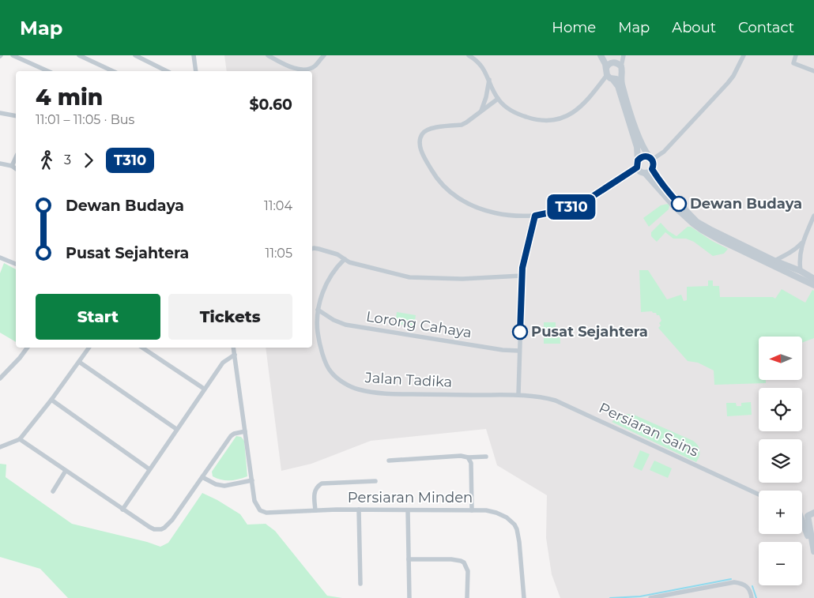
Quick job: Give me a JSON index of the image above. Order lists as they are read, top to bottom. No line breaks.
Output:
{"streets":{"street":["Lorong Cahaya","Jalan Tadika","Persiaran Sains","Persiaran Minden"]},"crossings":[["Lorong Cahaya","Jalan Tadika"],["Jalan Tadika","Persiaran Sains"]],"places":["Dewan Budaya","Pusat Sejahtera"],"lines":["bus line T310"],"north":"left","page":{"header":"Map","nav":["Home","Map","About","Contact"],"on_map":"T310","heading":["4 min","11:01 – 11:05 · Bus","$0.60"],"legs":["3","T310"],"list":[{"name":"Dewan Budaya","value":"11:04"},{"name":"Pusat Sejahtera","value":"11:05"}],"buttons":["Start","Tickets"],"map_buttons":["+","−"]}}
